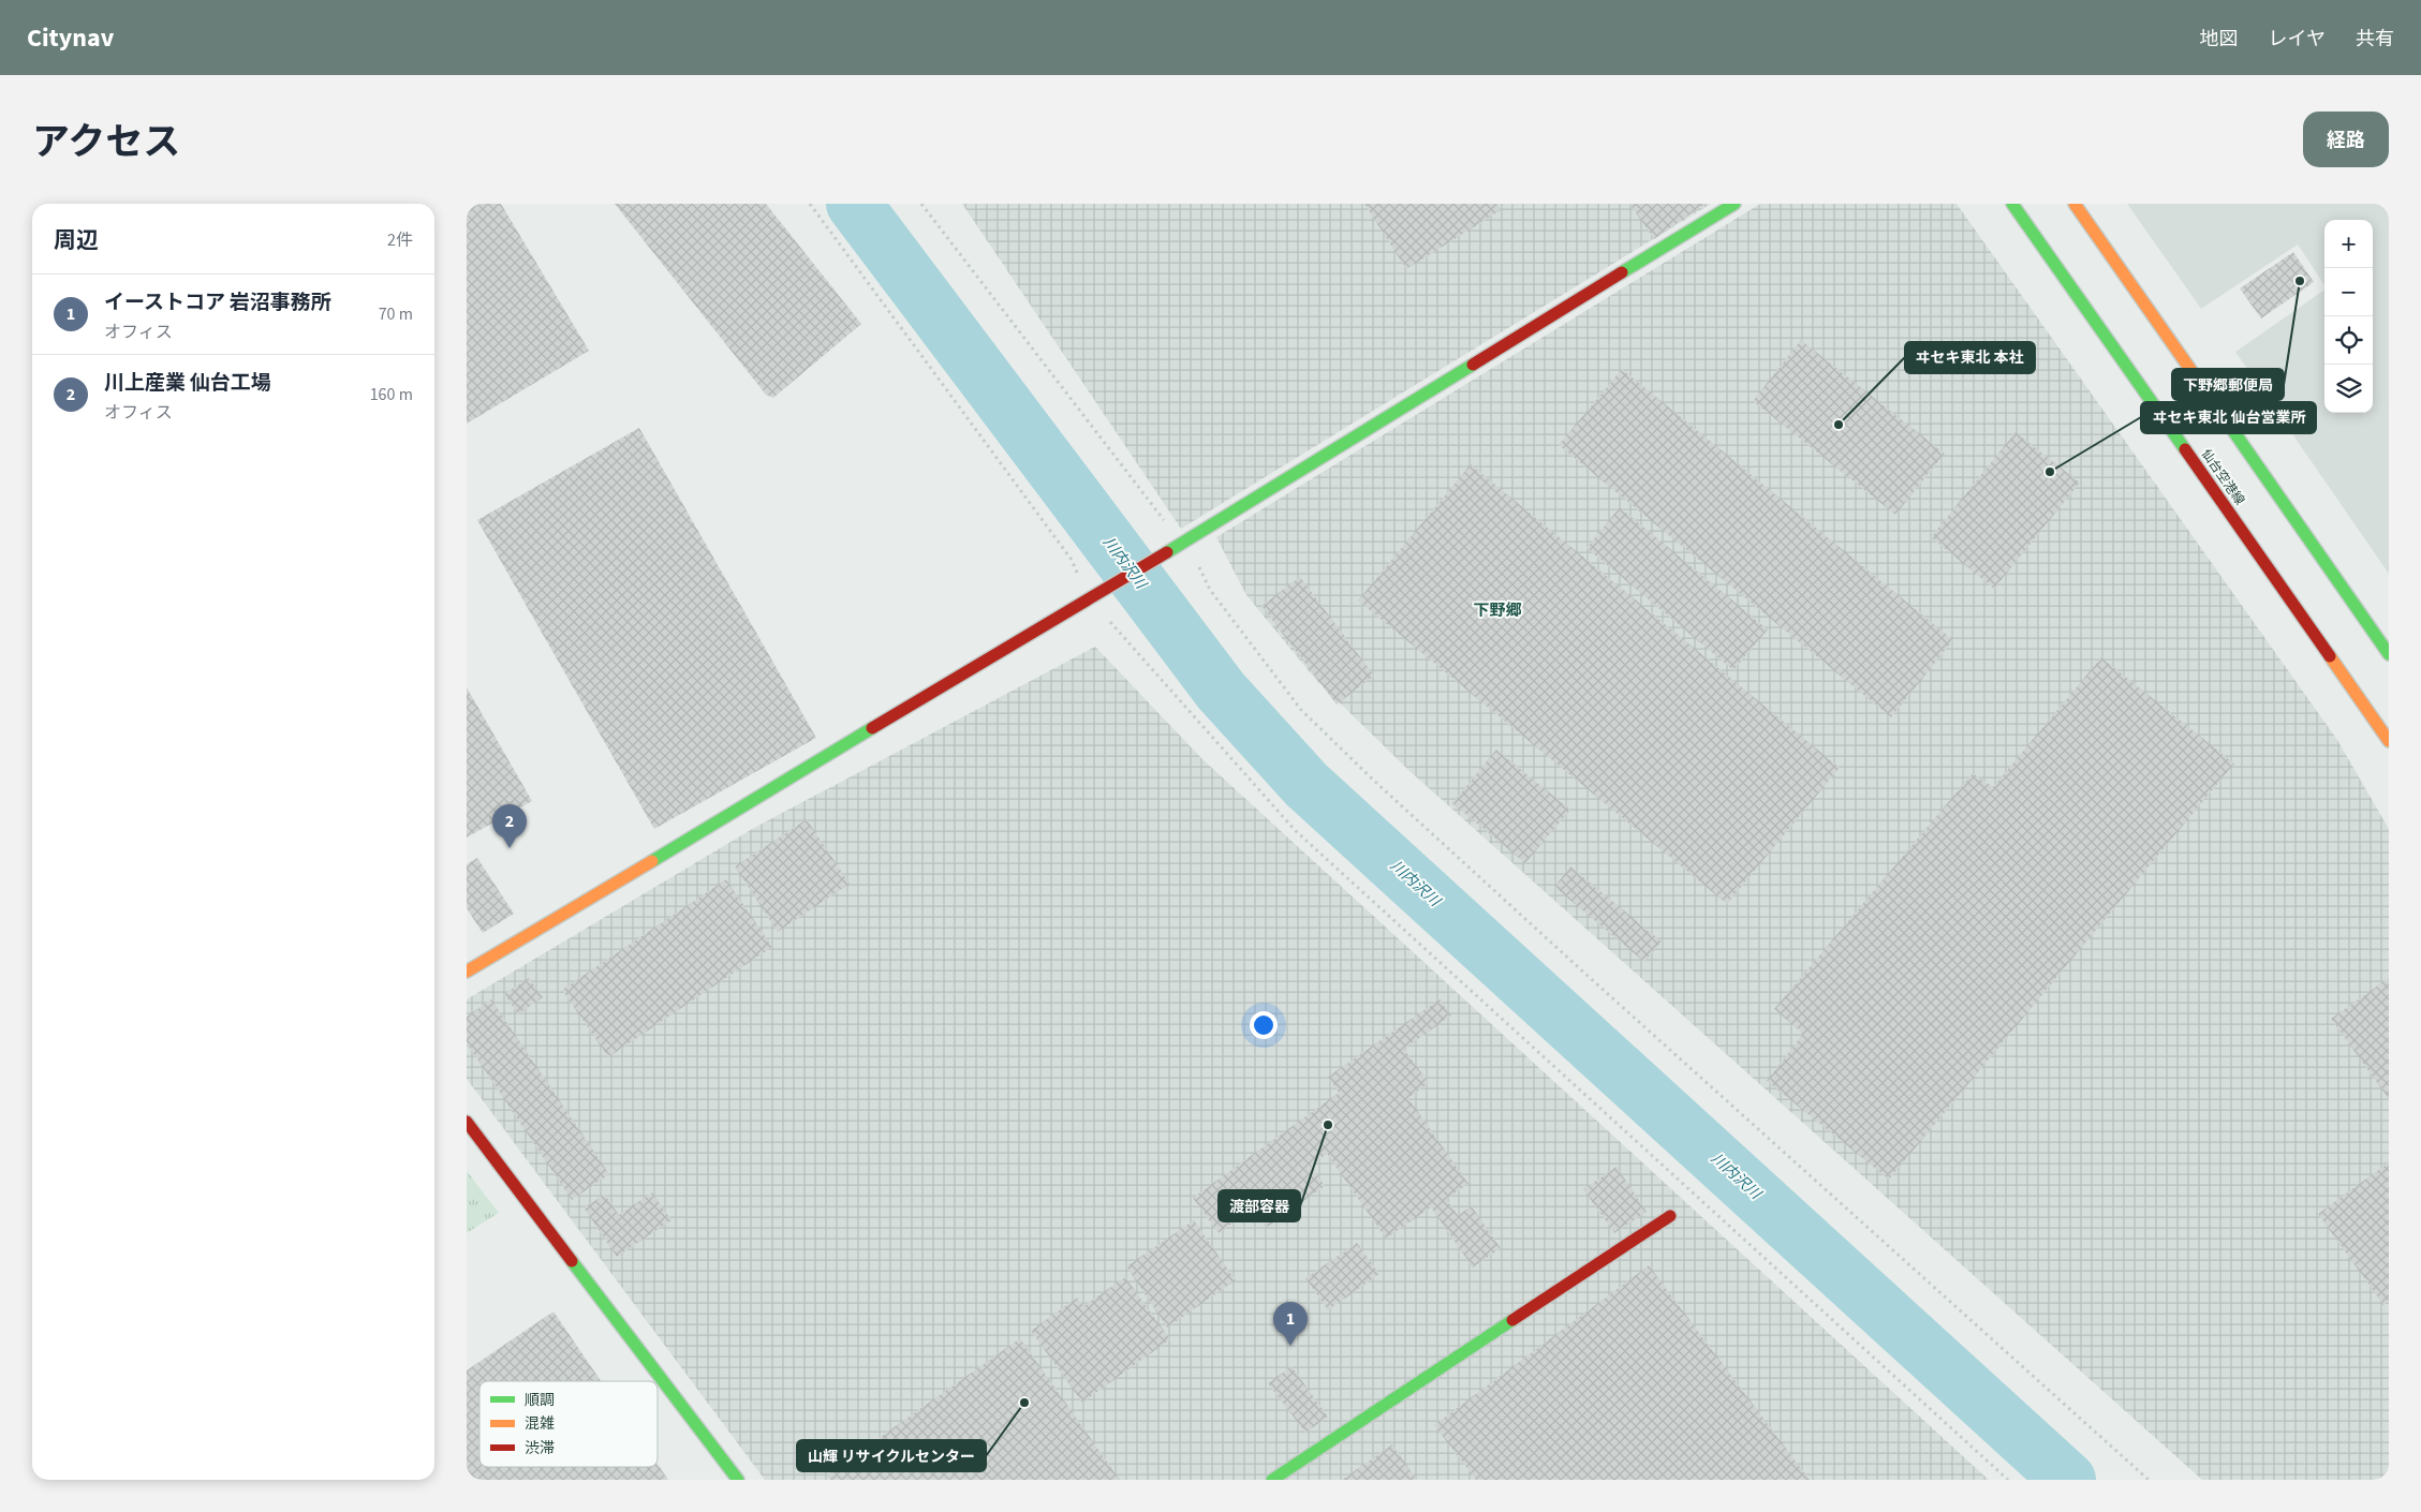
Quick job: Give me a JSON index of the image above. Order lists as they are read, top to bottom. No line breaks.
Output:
{"streets":{"street":["仙台空港線"]},"districts":["下野郷"],"water":["川内沢川"],"places":["下野郷郵便局","ヰセキ東北 本社","ヰセキ東北 仙台営業所","渡部容器","山輝 リサイクルセンター"],"legend":["順調","混雑","渋滞"],"page":{"header":"Citynav","nav":["地図","レイヤ","共有"],"title":"アクセス","buttons":"経路","heading":["周辺","2件"],"map_buttons":["+","−"],"list":[{"mark":"1","name":"イーストコア 岩沼事務所","note":"オフィス","value":"70 m"},{"mark":"2","name":"川上産業 仙台工場","note":"オフィス","value":"160 m"}],"pins":["2","1"]}}
